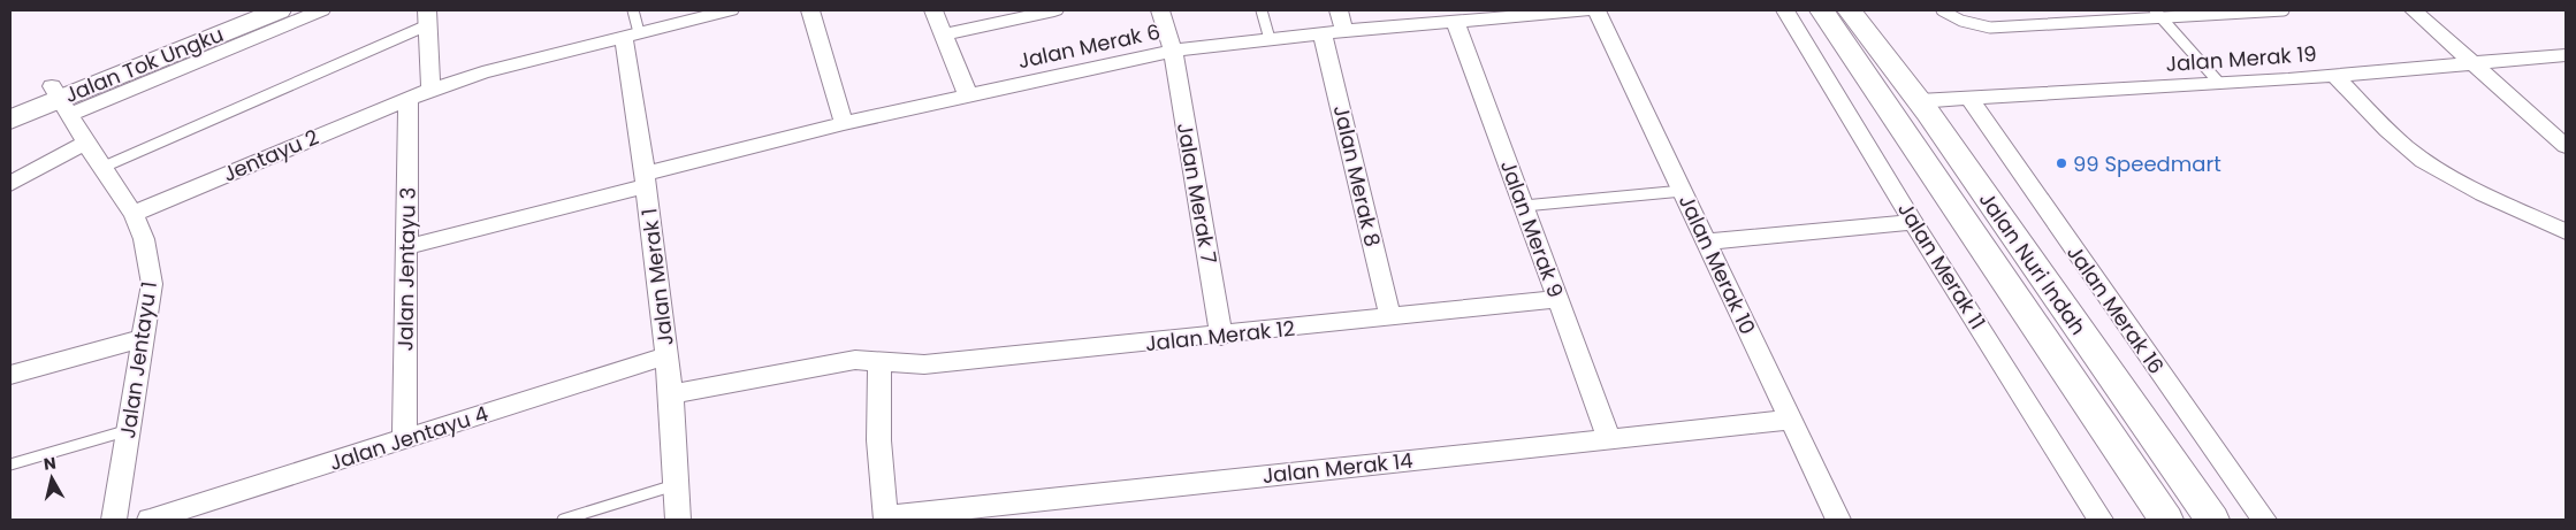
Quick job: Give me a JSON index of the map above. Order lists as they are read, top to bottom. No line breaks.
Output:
{"streets":{"main road":["Jalan Tok Ungku","Jalan Nuri Indah"],"street":["Jalan Merak 6","Jalan Merak 19","Jentayu 2","Jalan Merak 8","Jalan Merak 7","Jalan Merak 9","Jalan Merak 10","Jalan Merak 11","Jalan Jentayu 3","Jalan Merak 1","Jalan Merak 16","Jalan Merak 12","Jalan Jentayu 1","Jalan Jentayu 4","Jalan Merak 14"]},"crossings":[["Jalan Merak 6","Jalan Merak 8"],["Jalan Merak 6","Jalan Merak 7"],["Jalan Merak 6","Jalan Merak 9"],["Jalan Merak 6","Jalan Jentayu 3"],["Jalan Merak 6","Jalan Merak 1"],["Jalan Merak 19","Jalan Nuri Indah"],["Jalan Merak 19","Jalan Merak 16"],["Jalan Tok Ungku","Jalan Jentayu 1"],["Jentayu 2","Jalan Jentayu 3"],["Jentayu 2","Jalan Merak 1"],["Jentayu 2","Jalan Jentayu 1"],["Jalan Merak 8","Jalan Merak 12"],["Jalan Merak 7","Jalan Merak 12"],["Jalan Merak 9","Jalan Merak 12"],["Jalan Merak 9","Jalan Merak 14"],["Jalan Merak 10","Jalan Merak 14"],["Jalan Jentayu 3","Jalan Jentayu 4"],["Jalan Merak 1","Jalan Merak 12"],["Jalan Merak 1","Jalan Jentayu 4"]],"places":["99 Speedmart"],"north":"top"}
